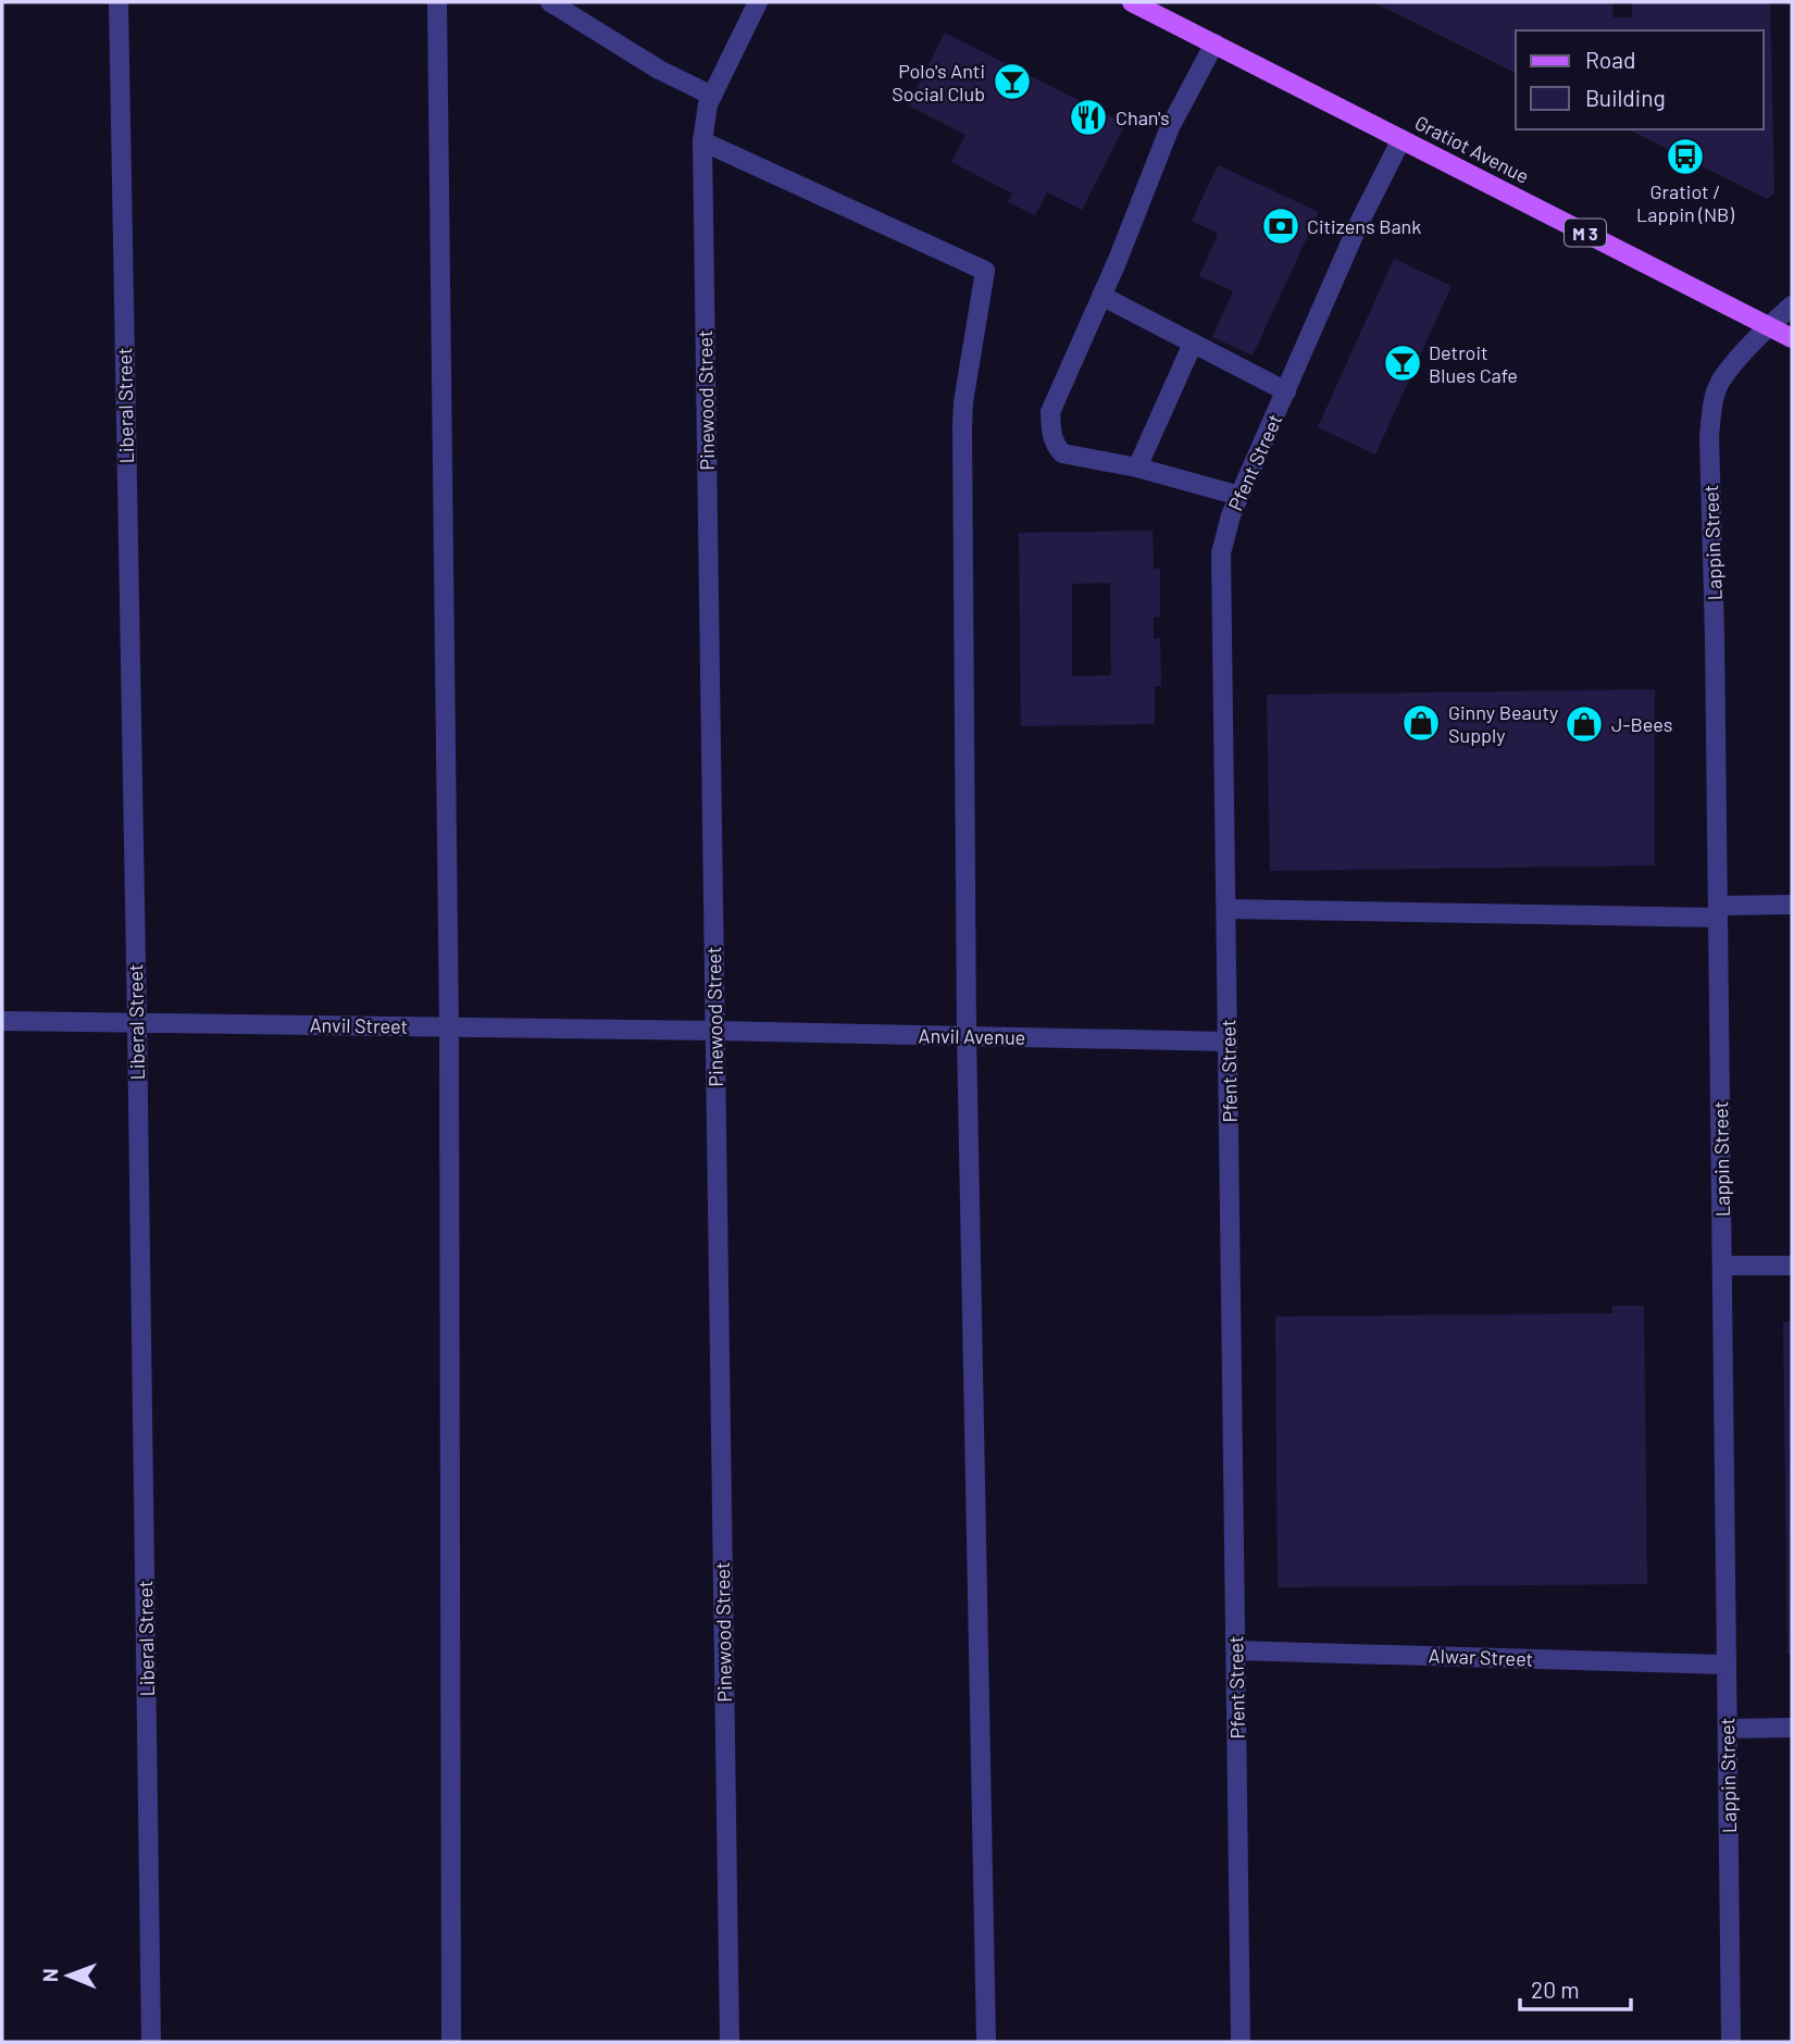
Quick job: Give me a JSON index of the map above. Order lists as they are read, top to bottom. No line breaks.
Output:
{"streets":{"main road":["Gratiot Avenue","M 3"],"street":["Pinewood Street","Liberal Street","Pfent Street","Lappin Street","Anvil Street","Anvil Avenue","Alwar Street"]},"crossings":[["Gratiot Avenue","Pfent Street"],["Gratiot Avenue","Lappin Street"],["Pinewood Street","Anvil Street"],["Pinewood Street","Anvil Avenue"],["Liberal Street","Anvil Street"],["Pfent Street","Anvil Avenue"],["Pfent Street","Alwar Street"],["Lappin Street","Alwar Street"],["Anvil Street","Anvil Avenue"]],"places":{"bar":["Polo's Anti Social Club","Detroit Blues Cafe"],"restaurant":["Chan's"],"bus stop":["Gratiot / Lappin (NB)"],"bank":["Citizens Bank"],"shop":["Ginny Beauty Supply","J-Bees"]},"legend":["Road","Building"],"scale_bar":"20 m","north":"left"}
